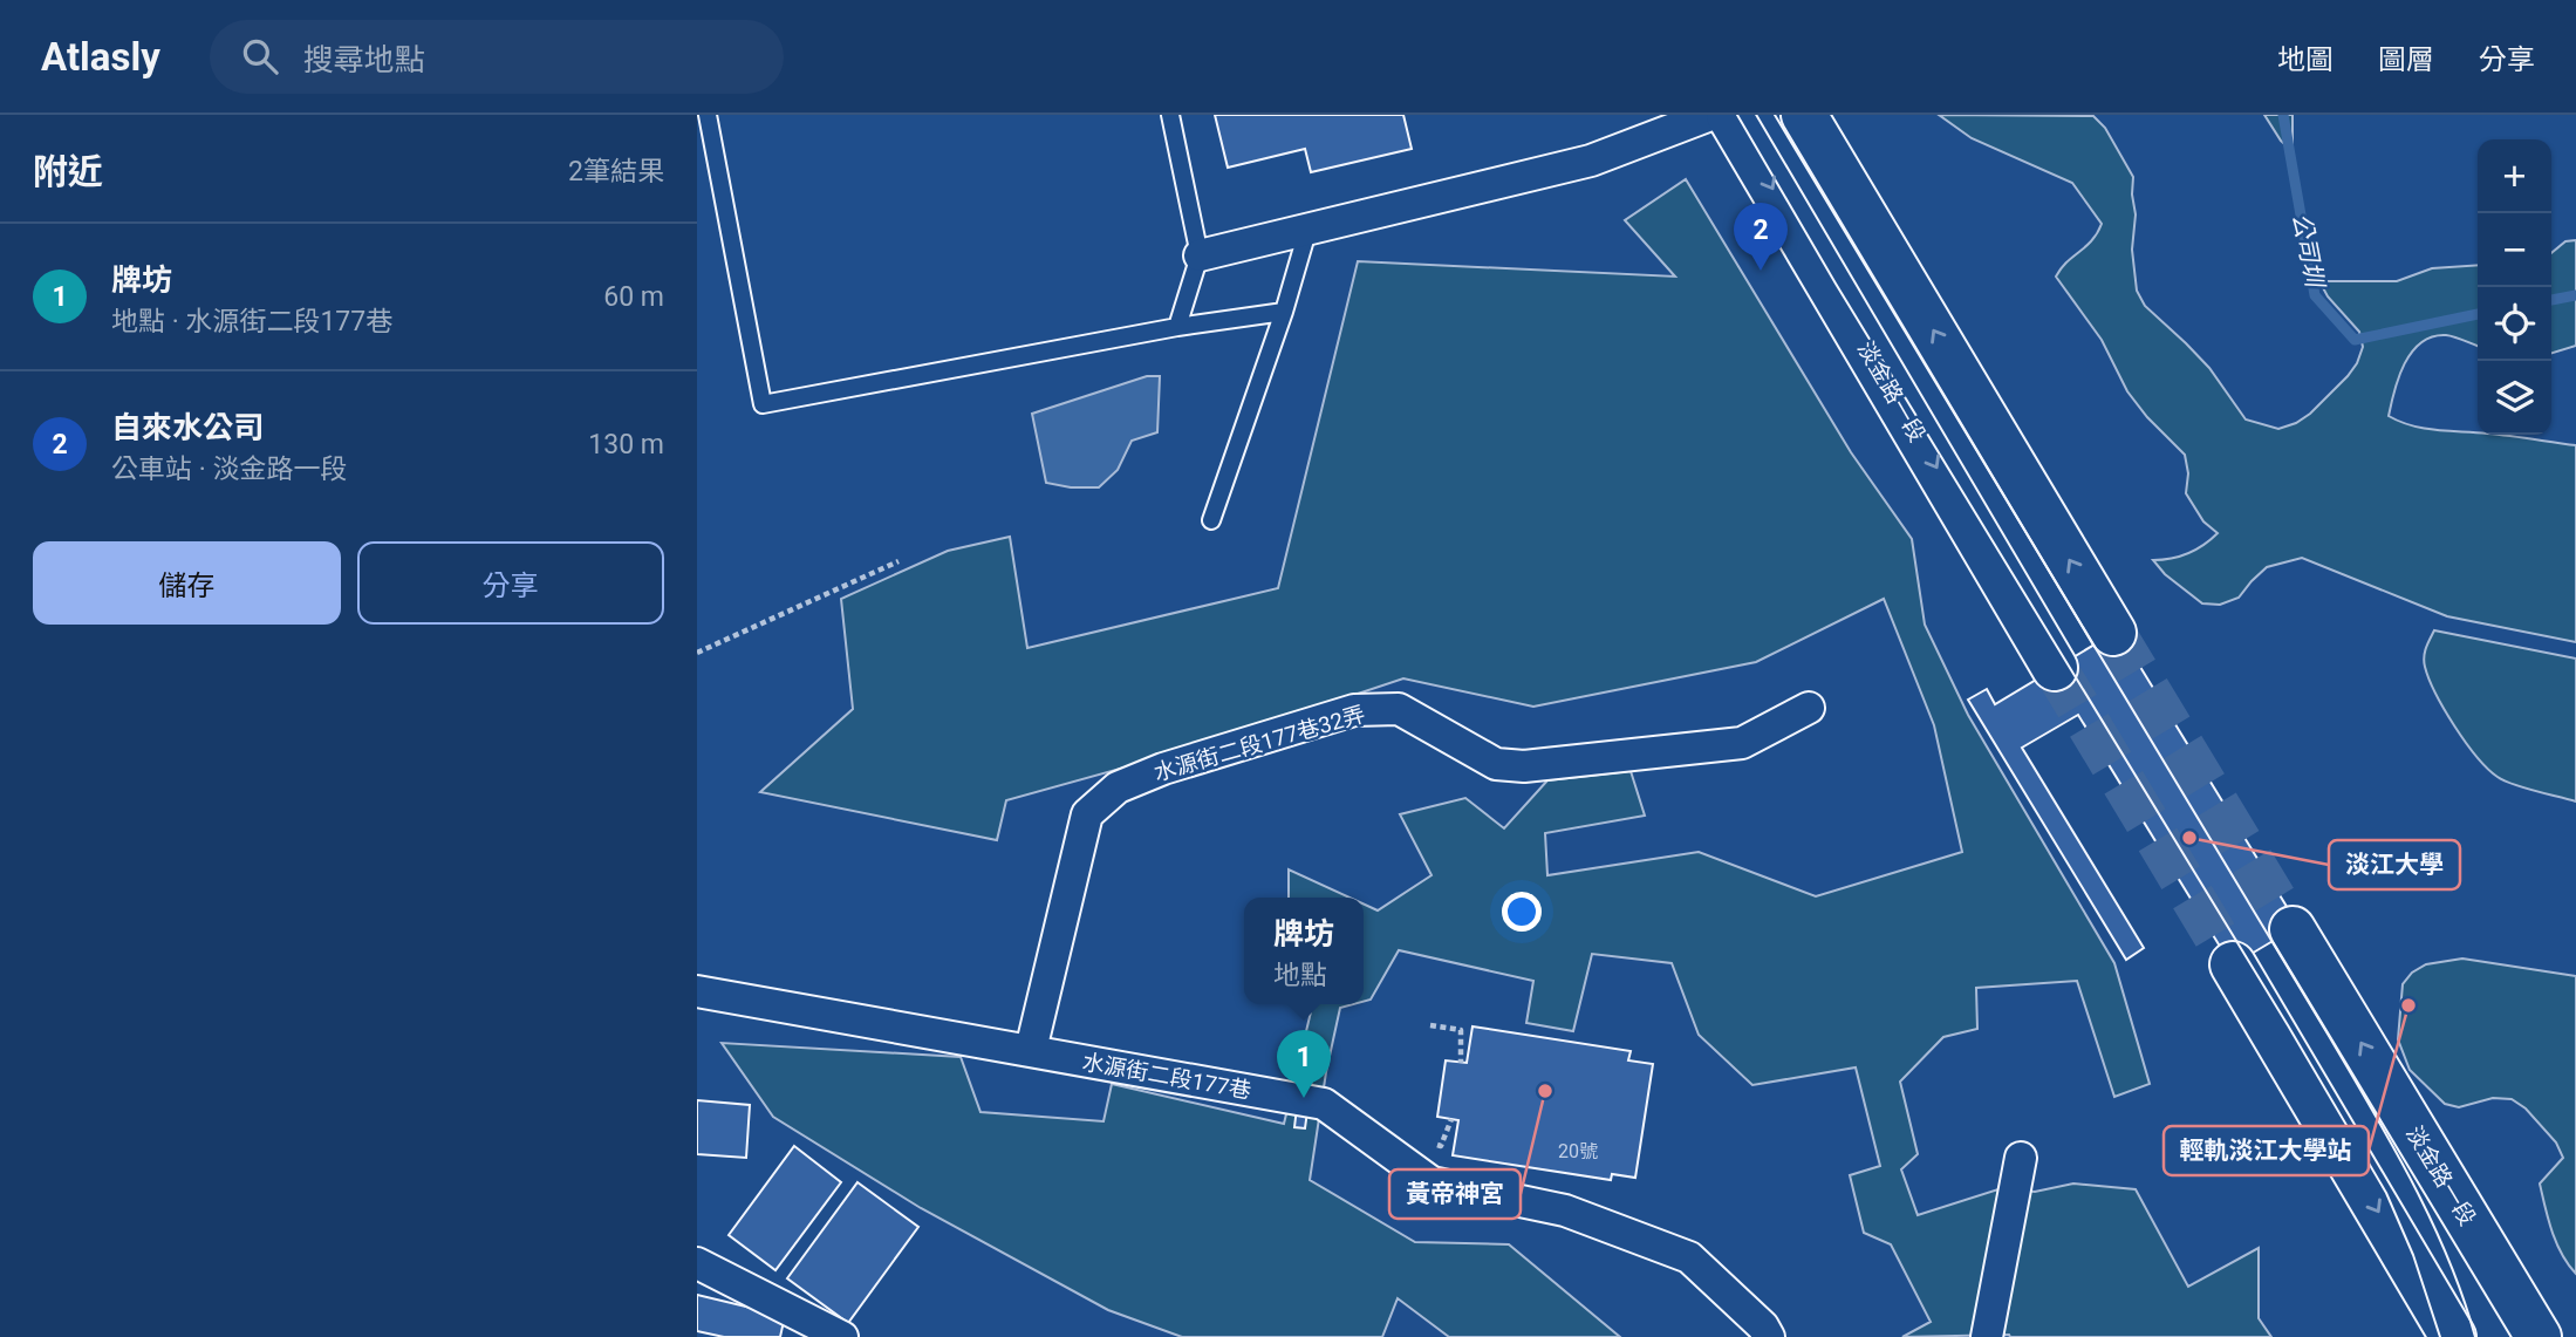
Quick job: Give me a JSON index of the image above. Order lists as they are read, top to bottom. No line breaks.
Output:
{"streets":{"main road":["淡金路一段"],"street":["水源街二段177巷32弄","水源街二段177巷"]},"crossings":[["水源街二段177巷32弄","水源街二段177巷"]],"water":["公司圳"],"places":["淡江大學","輕軌淡江大學站","黃帝神宮"],"house_numbers":["20號"],"page":{"header":"Atlasly","search":"搜尋地點","nav":["地圖","圖層","分享"],"heading":["附近","2筆結果"],"map_buttons":["+","−"],"pins":["2","1"],"list":[{"mark":"1","name":"牌坊","note":"地點 · 水源街二段177巷","value":"60 m"},{"mark":"2","name":"自來水公司","note":"公車站 · 淡金路一段","value":"130 m"}],"buttons":["儲存","分享"],"popup":["牌坊","地點"]}}
